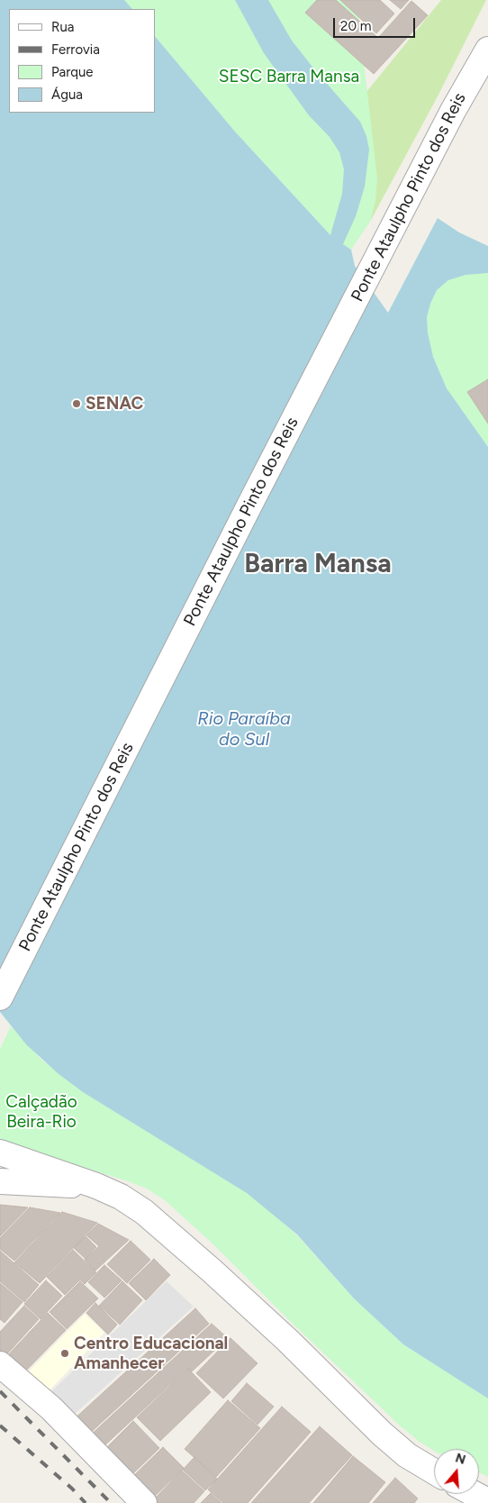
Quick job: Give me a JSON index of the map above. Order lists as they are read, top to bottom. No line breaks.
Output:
{"streets":{"street":["Ponte Ataulpho Pinto dos Reis"]},"districts":["Barra Mansa"],"water":["Rio Paraíba do Sul"],"parks":["SESC Barra Mansa","Calçadão Beira-Rio"],"places":["SENAC","Centro Educacional Amanhecer"],"legend":["Rua","Ferrovia","Parque","Água"],"scale_bar":"20 m","north":"top"}
